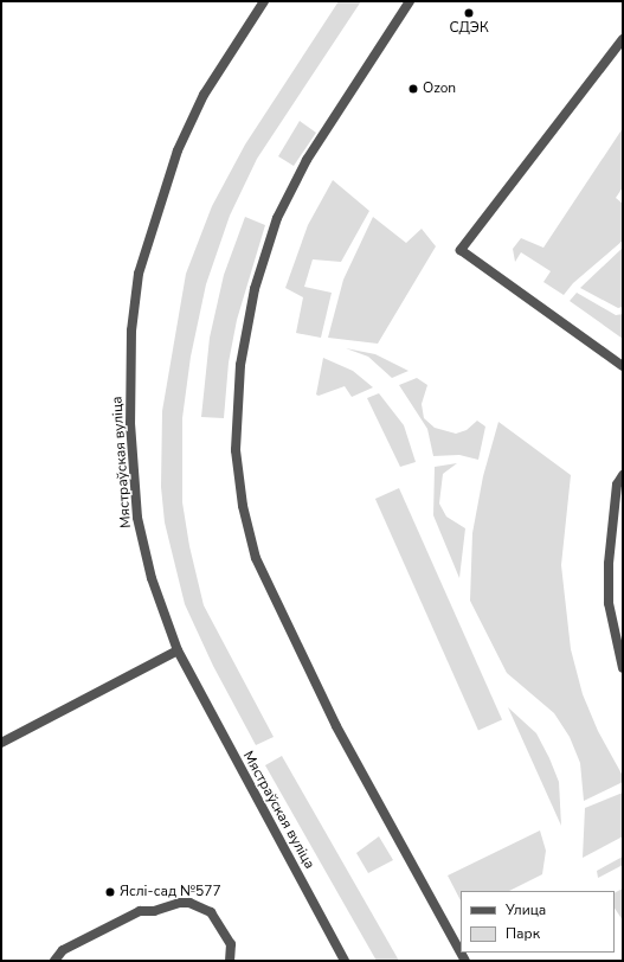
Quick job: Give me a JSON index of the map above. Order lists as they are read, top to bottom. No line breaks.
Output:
{"streets":{"street":["Мястраўская вуліца"]},"places":["СДЭК","Ozon","Яслі-сад №577"],"legend":["Улица","Парк"]}
